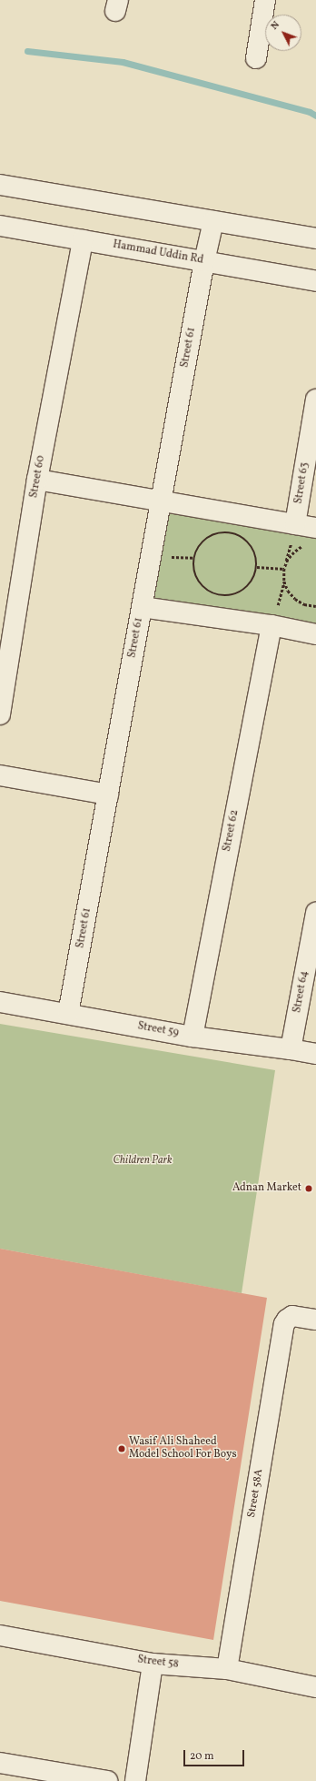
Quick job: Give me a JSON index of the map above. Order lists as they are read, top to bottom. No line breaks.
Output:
{"streets":{"street":["Hammad Uddin Rd","Street 61","Street 60","Street 63","Street 62","Street 64","Street 59","Street 58A","Street 58"]},"crossings":[["Hammad Uddin Rd","Street 61"],["Hammad Uddin Rd","Street 60"],["Street 61","Street 59"],["Street 62","Street 59"],["Street 64","Street 59"],["Street 58A","Street 58"]],"parks":["Children Park"],"places":["Adnan Market","Wasif Ali Shaheed Model School For Boys"],"scale_bar":"20 m","north":"top left"}
